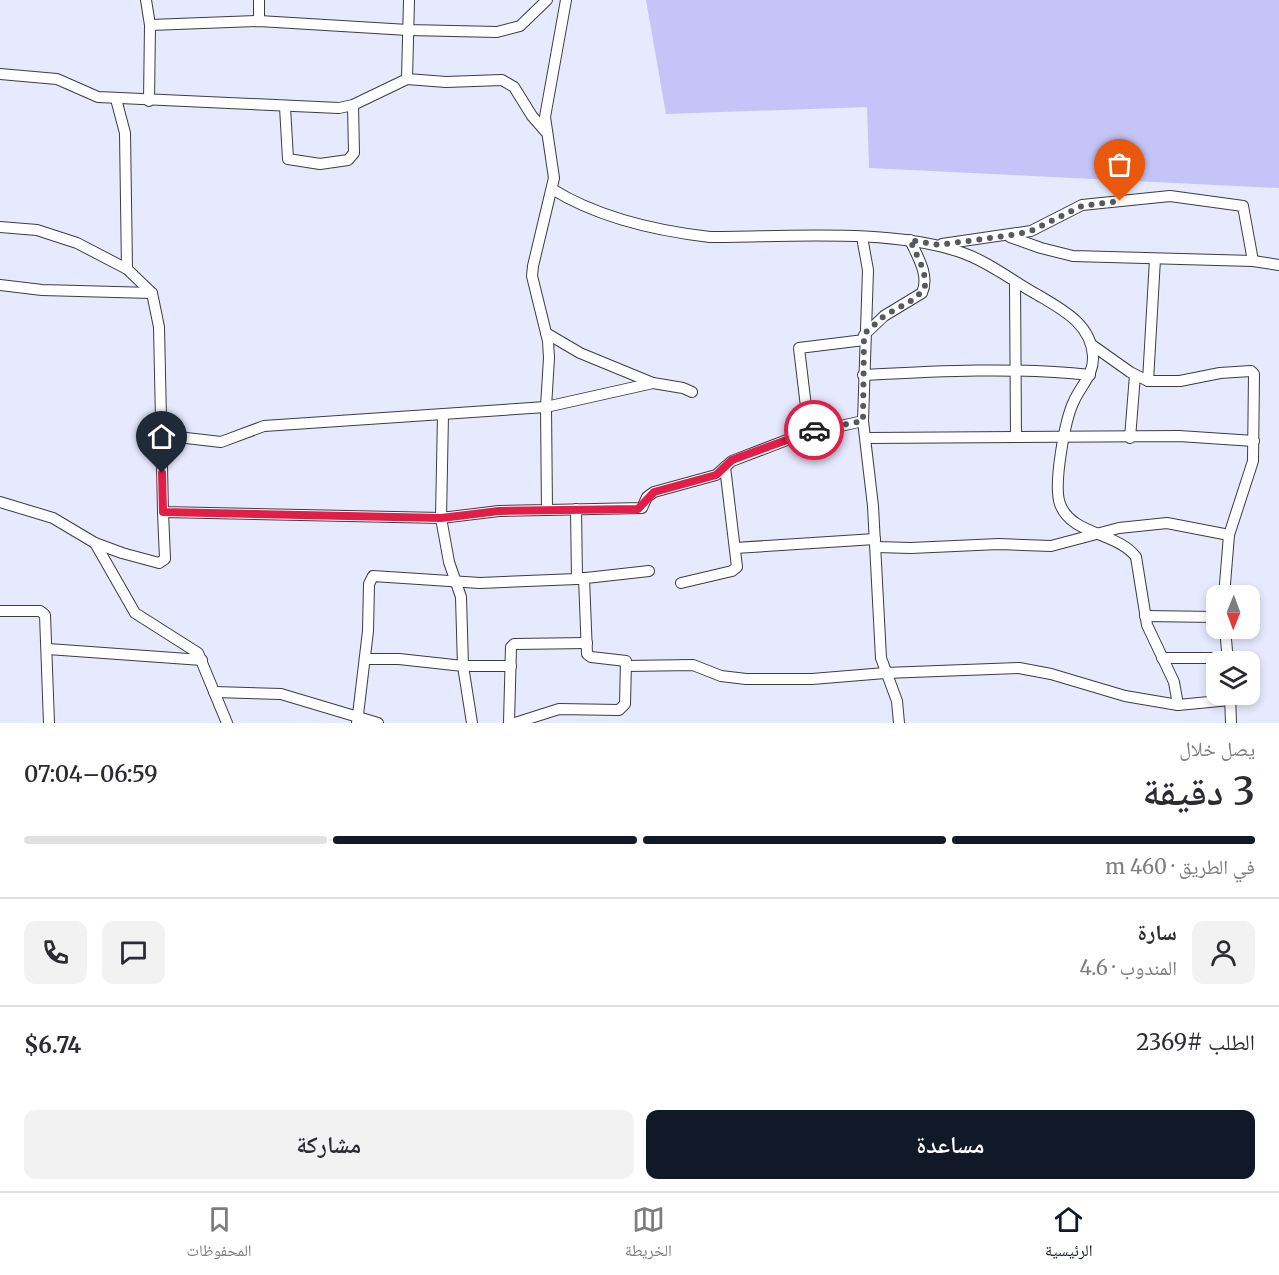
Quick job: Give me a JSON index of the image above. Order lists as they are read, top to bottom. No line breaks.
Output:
{"north":"bottom","page":{"heading":["3 دقيقة","يصل خلال","06:59–07:04"],"panel":["سارة","المندوب · 4.6","الطلب #2369","$6.74"],"bar":"في الطريق · 460 m","buttons":["مساعدة","مشاركة"],"tabs":["الرئيسية","الخريطة","المحفوظات"]}}
